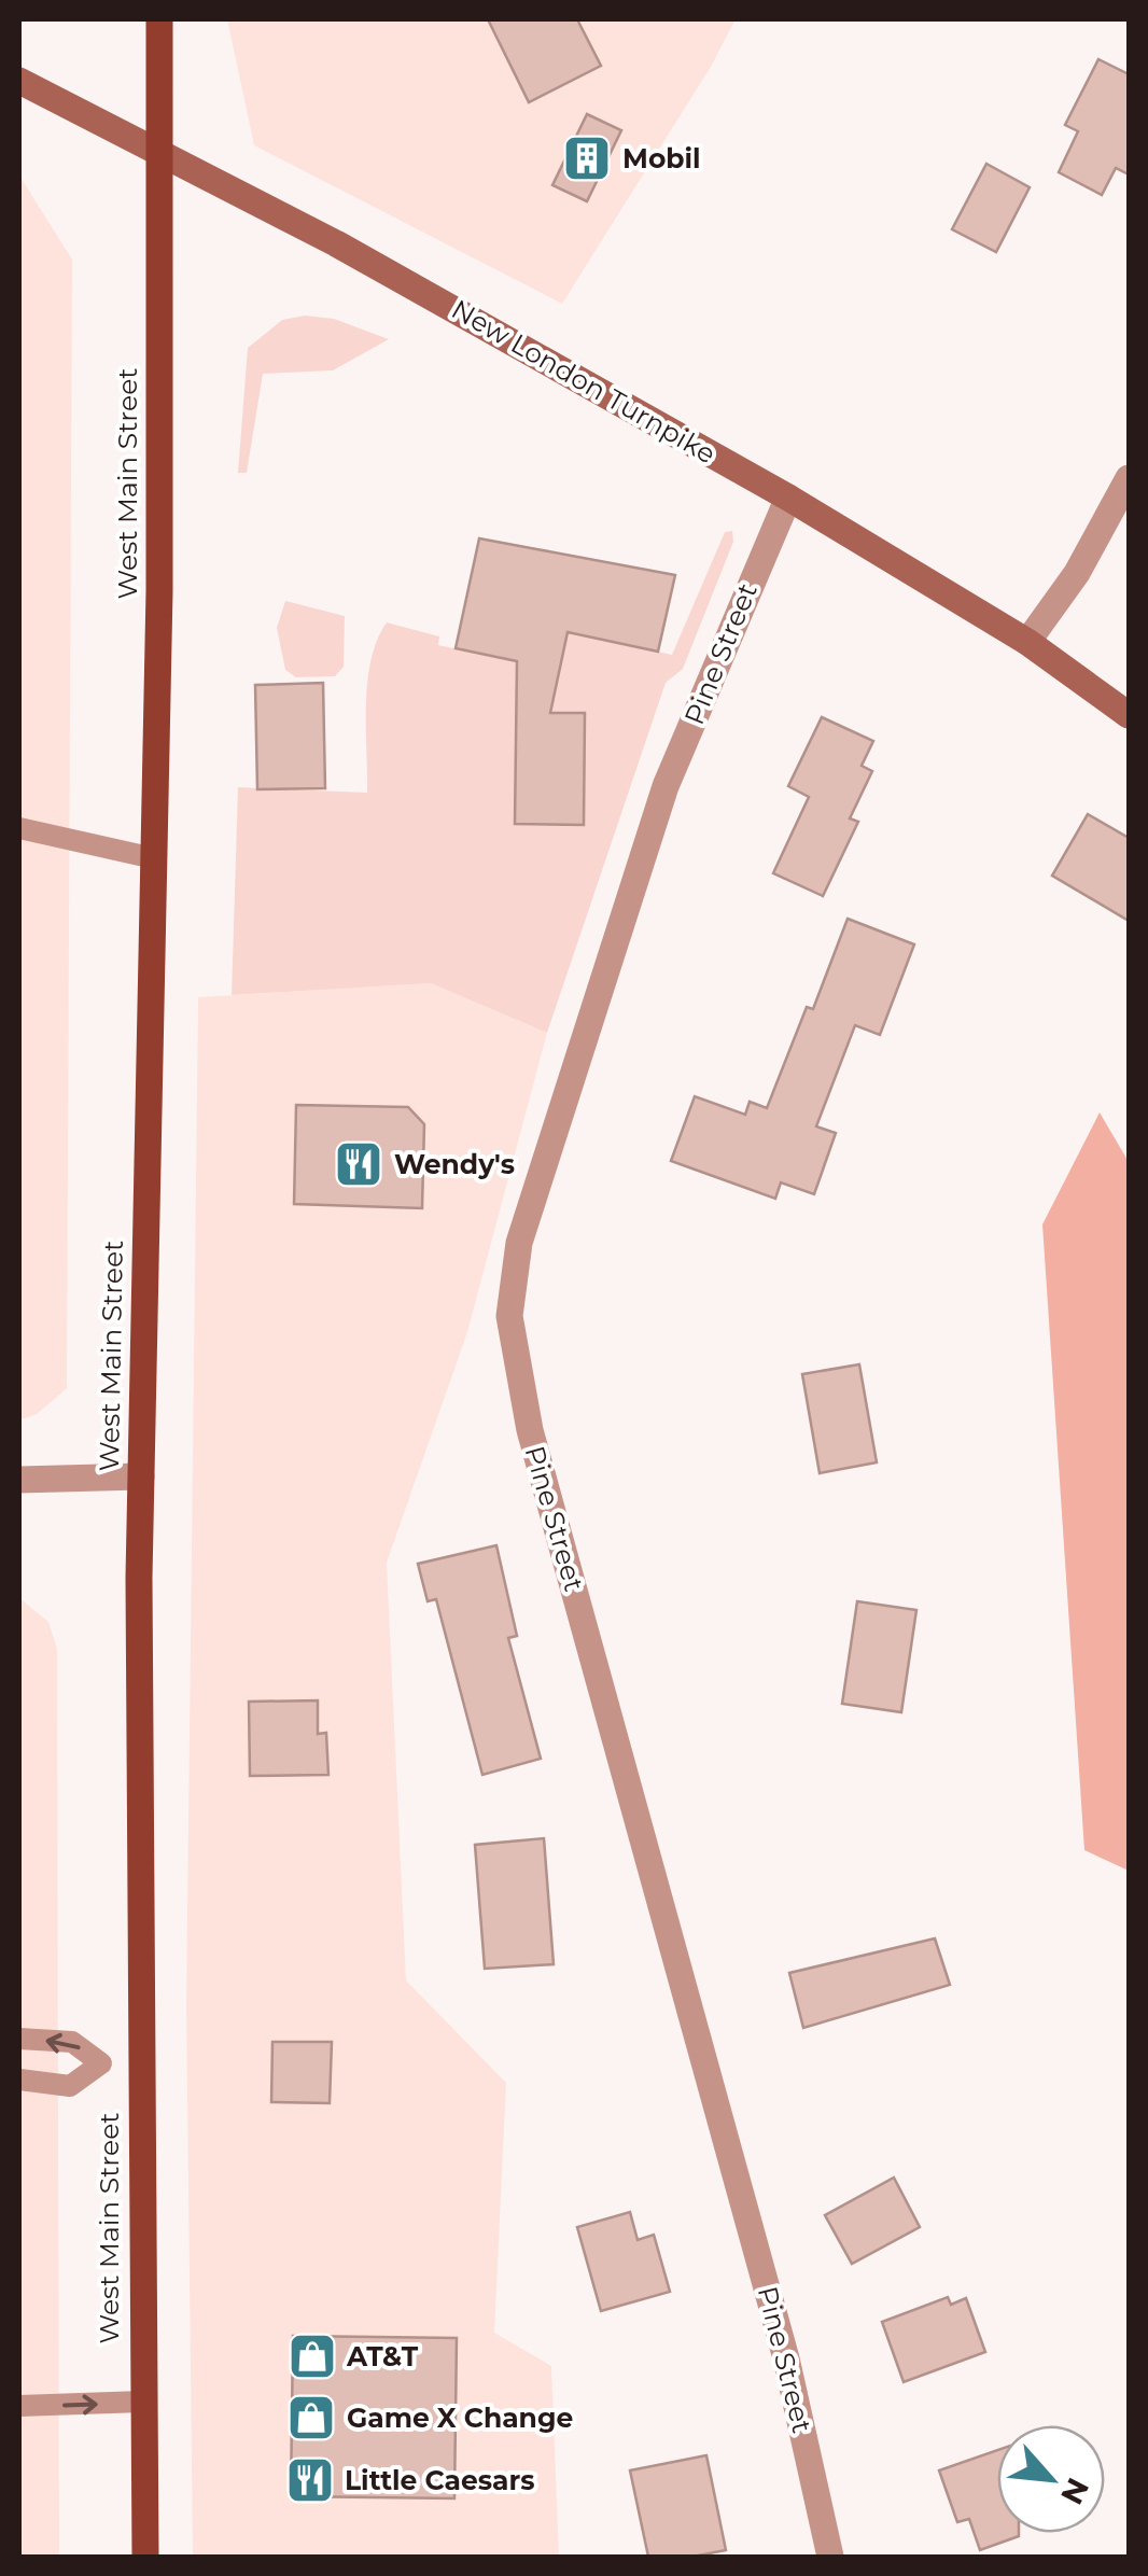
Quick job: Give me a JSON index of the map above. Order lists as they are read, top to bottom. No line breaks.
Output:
{"streets":{"main road":["New London Turnpike","West Main Street"],"street":["Pine Street"]},"crossings":[["New London Turnpike","West Main Street"],["New London Turnpike","Pine Street"]],"places":{"building":["Mobil"],"restaurant":["Wendy's","Little Caesars"],"shop":["AT&T","Game X Change"]},"north":"bottom right"}
